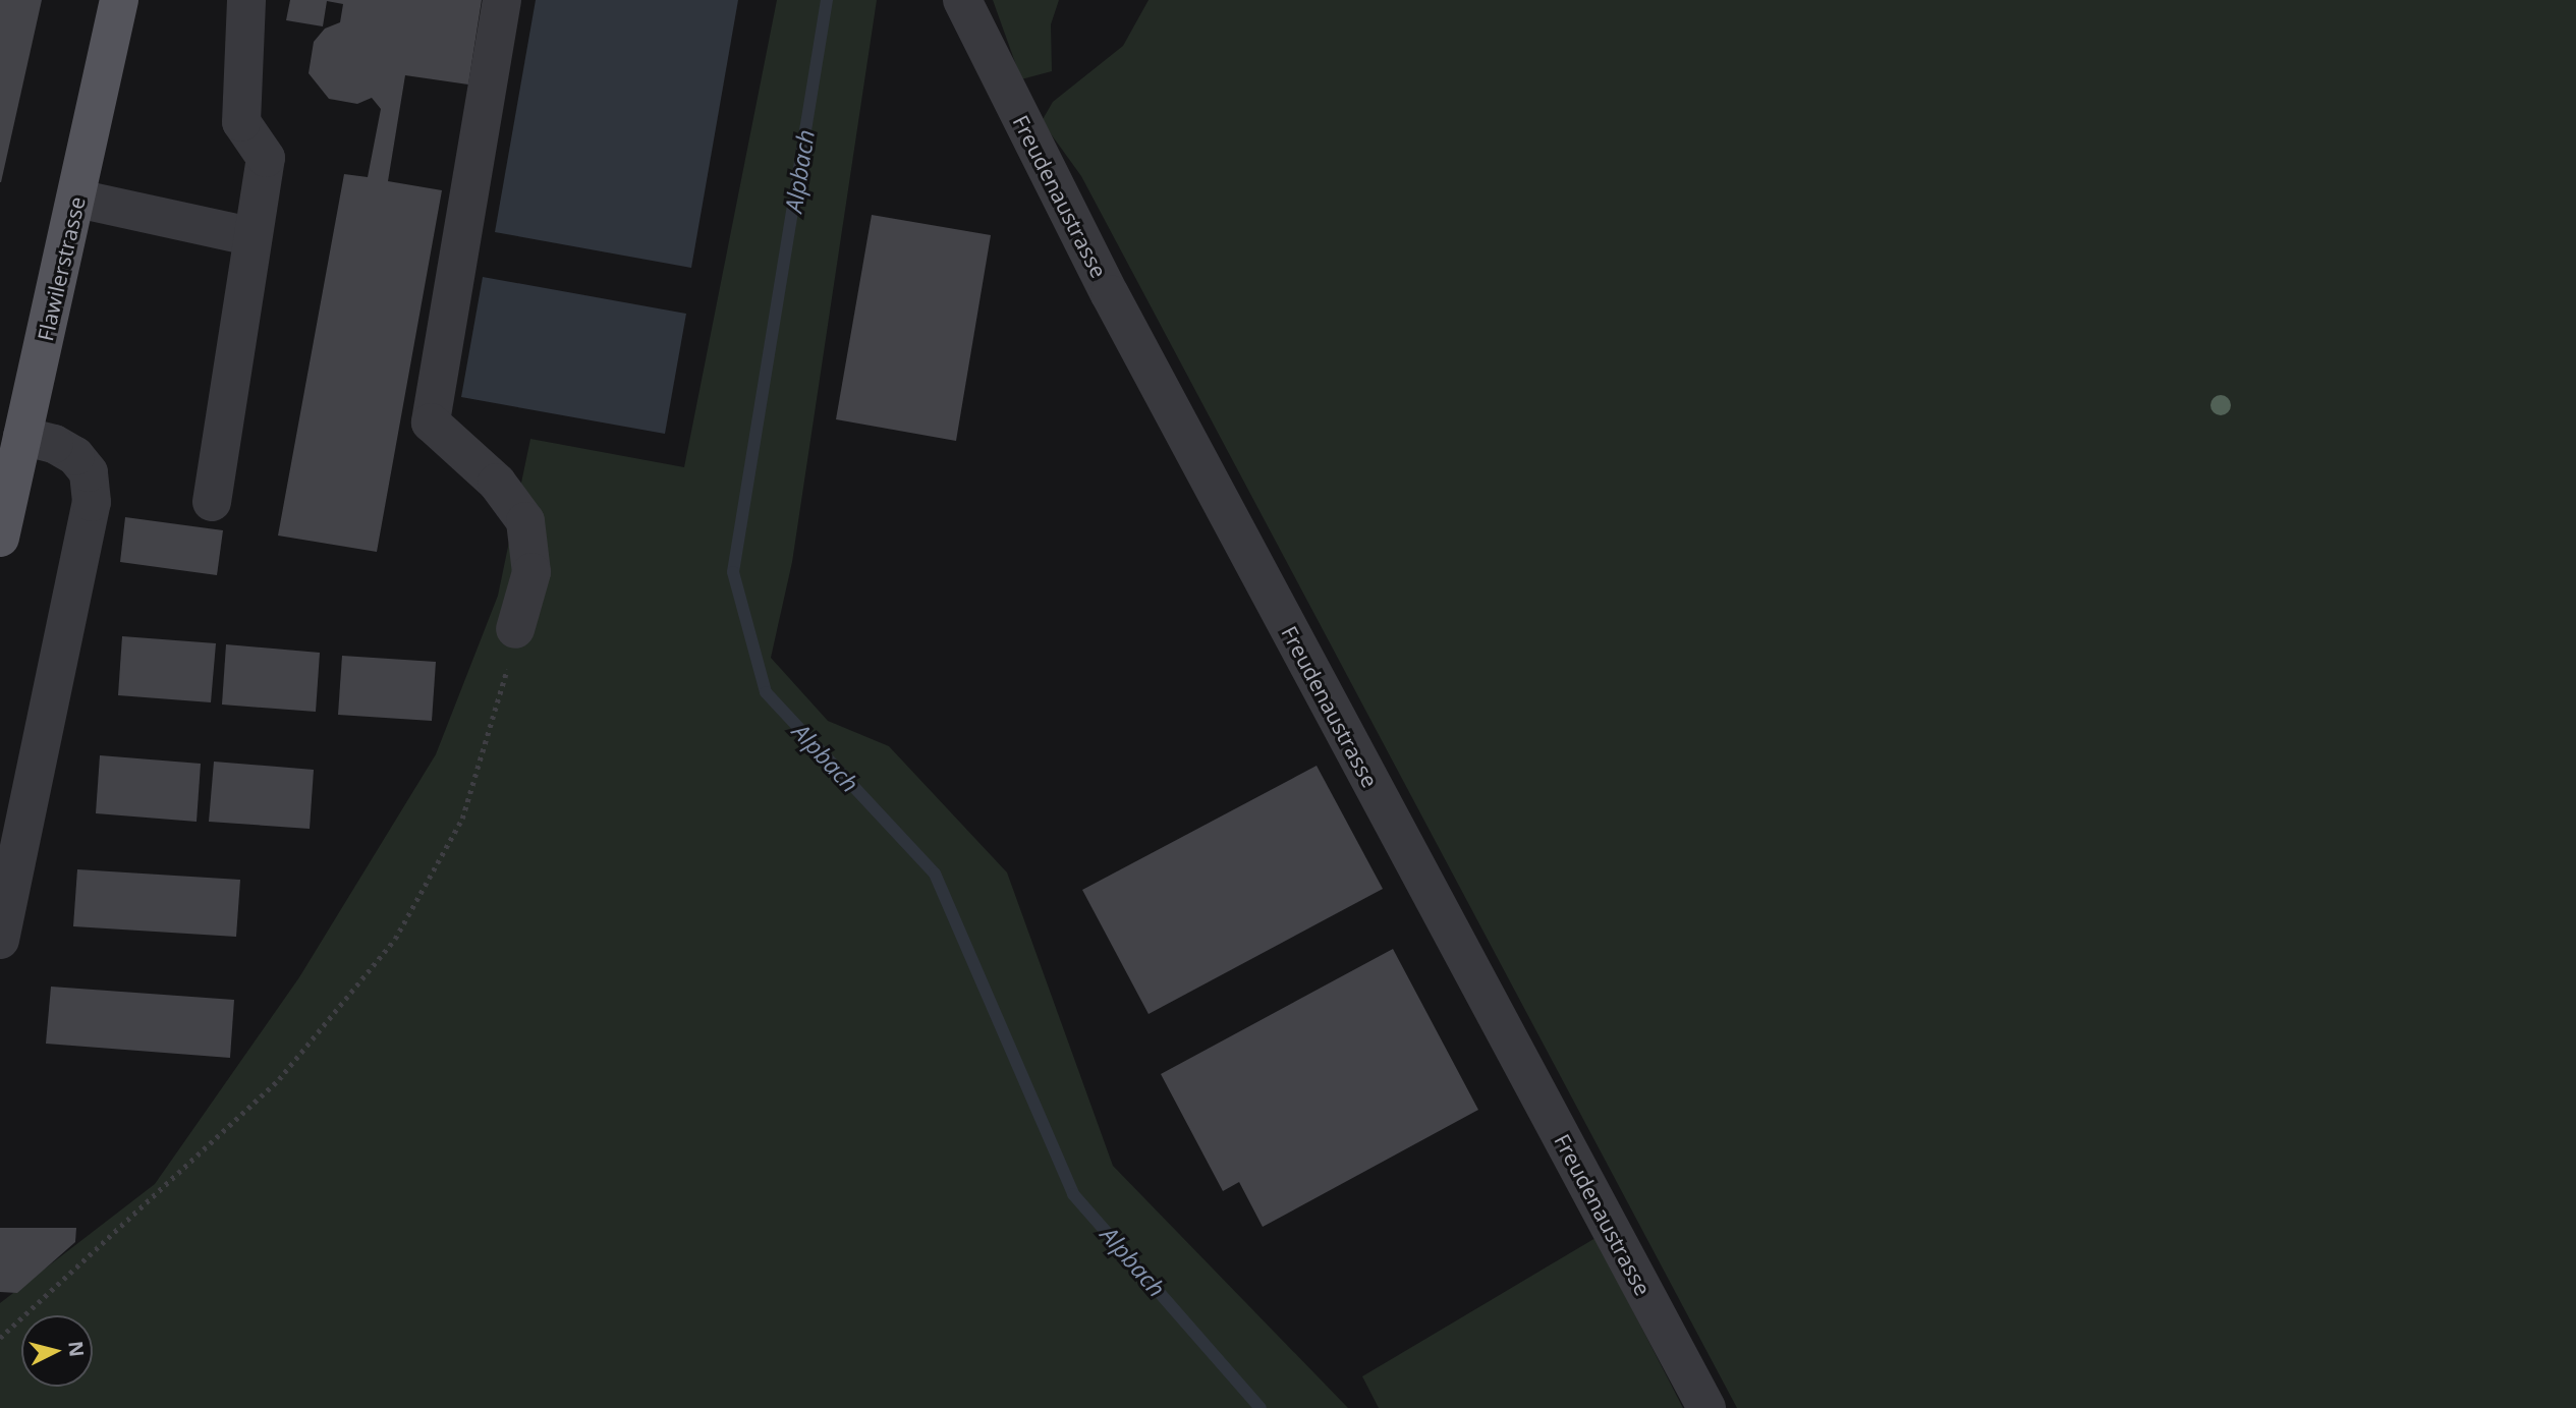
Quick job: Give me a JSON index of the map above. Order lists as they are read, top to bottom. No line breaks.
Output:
{"streets":{"main road":["Flawilerstrasse"],"street":["Freudenaustrasse"]},"water":["Alpbach"],"north":"right"}
